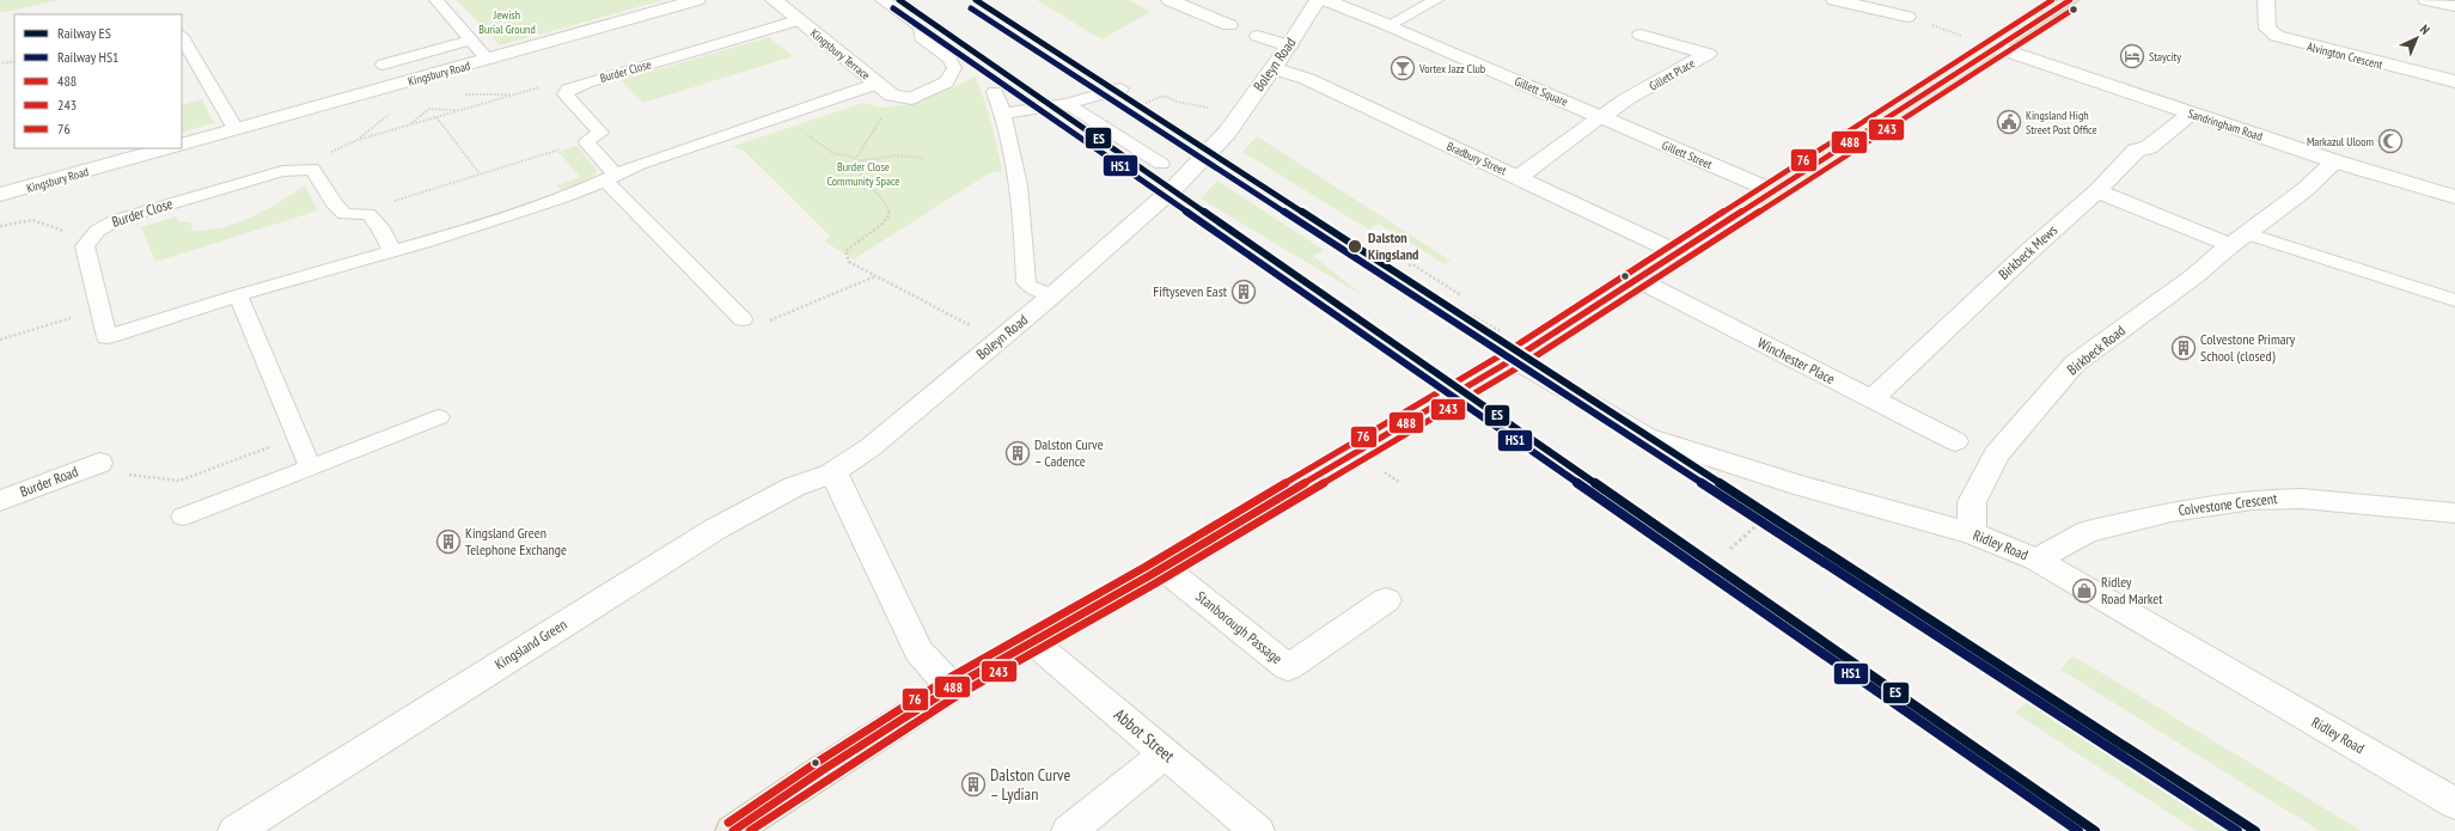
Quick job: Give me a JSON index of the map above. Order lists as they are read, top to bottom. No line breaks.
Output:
{"streets":{"street":["Kingsbury Terrace","Alvington Crescent","Boleyn Road","Kingsbury Road","Gillett Place","Gillett Square","Sandringham Road","Gillett Street","Bradbury Street","Birkbeck Mews","Birkbeck Road","Winchester Place","Burder Road","Colvestone Crescent","Ridley Road","Stanborough Passage","Kingsland Green","Abbot Street"],"lane":["Burder Close"]},"crossings":[["Kingsbury Terrace","Burder Close"],["Boleyn Road","Bradbury Street"],["Boleyn Road","Kingsland Green"],["Gillett Place","Gillett Square"],["Gillett Place","Gillett Street"],["Gillett Square","Gillett Street"],["Sandringham Road","Birkbeck Mews"],["Sandringham Road","Birkbeck Road"],["Birkbeck Mews","Winchester Place"],["Birkbeck Road","Ridley Road"],["Colvestone Crescent","Ridley Road"]],"parks":["Jewish Burial Ground","Burder Close Community Space"],"places":{"hotel":["Staycity"],"bar":["Vortex Jazz Club"],"public building":["Kingsland High Street Post Office"],"mosque":["Markazul Uloom"],"other":["Dalston Kingsland"],"building":["Fiftyseven East","Colvestone Primary School (closed)","Dalston Curve – Cadence","Kingsland Green Telephone Exchange","Dalston Curve – Lydian"],"shop":["Ridley Road Market"]},"lines":["rail line ES","transit line 488","transit line 76","rail line HS1","transit line 243"],"legend":["Railway ES","Railway HS1","488","243","76"],"north":"top right"}
